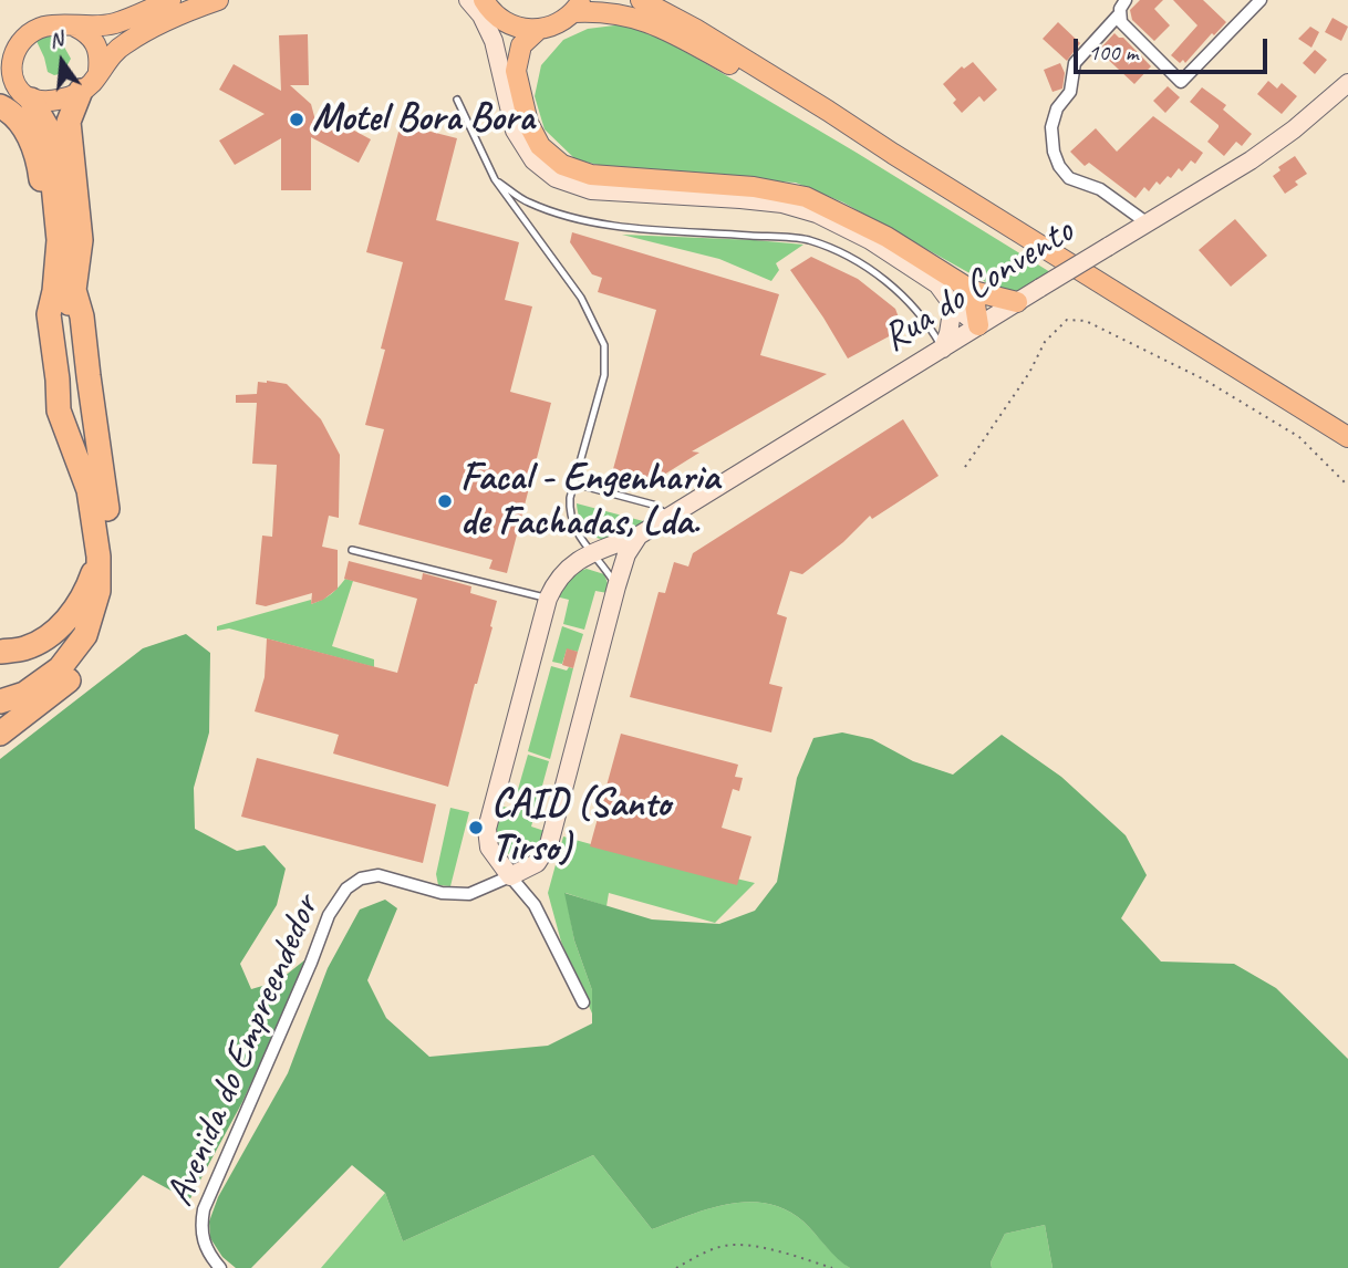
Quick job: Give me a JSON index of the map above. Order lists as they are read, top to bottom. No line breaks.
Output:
{"streets":{"street":["Rua do Convento","Avenida do Empreendedor"]},"places":["Motel Bora Bora","Facal - Engenharia de Fachadas, Lda.","CAID (Santo Tirso)"],"scale_bar":"100 m","north":"top"}
